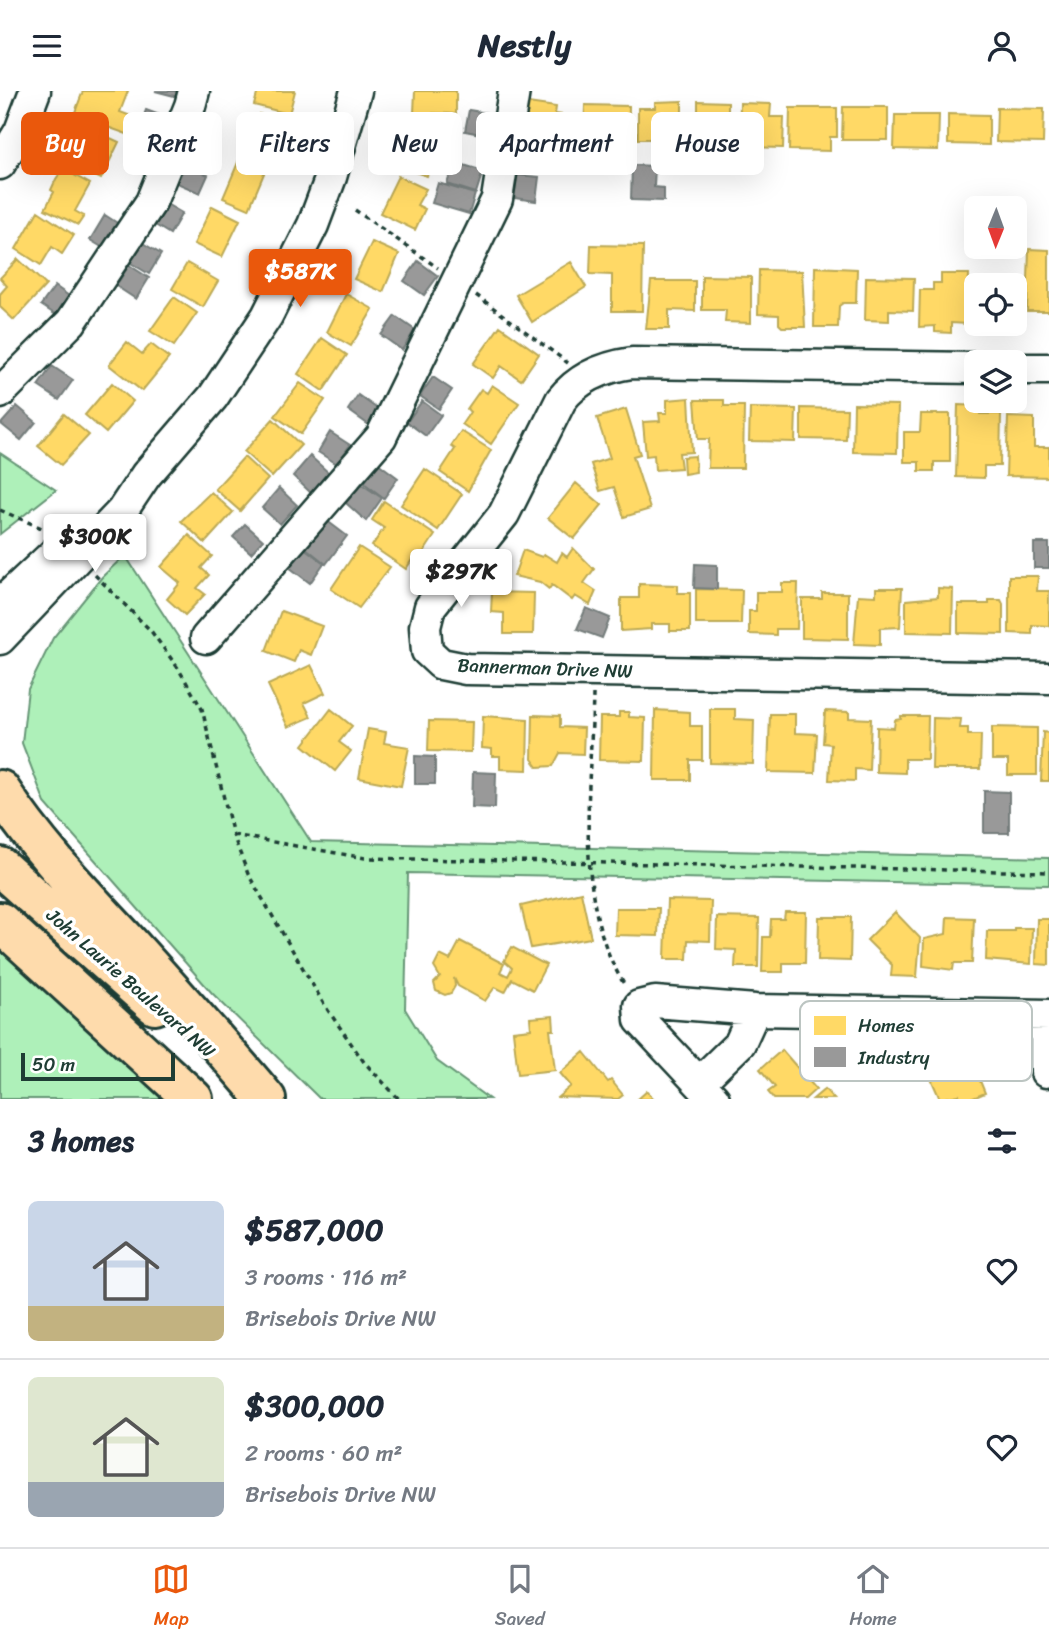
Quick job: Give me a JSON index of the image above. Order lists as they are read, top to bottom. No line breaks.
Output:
{"streets":{"main road":["John Laurie Boulevard NW"],"street":["Bannerman Drive NW"]},"legend":["Homes","Industry"],"scale_bar":"50 m","north":"bottom","page":{"header":"Nestly","chip":["Buy","Rent","Filters","New","Apartment","House"],"price":["$587K","$300K","$297K"],"scale":"50 m","heading":"3 homes","list":[{"name":"$587,000","note":"3 rooms · 116 m² · Brisebois Drive NW"},{"name":"$300,000","note":"2 rooms · 60 m² · Brisebois Drive NW"}],"tabs":["Map","Saved","Home"]}}
